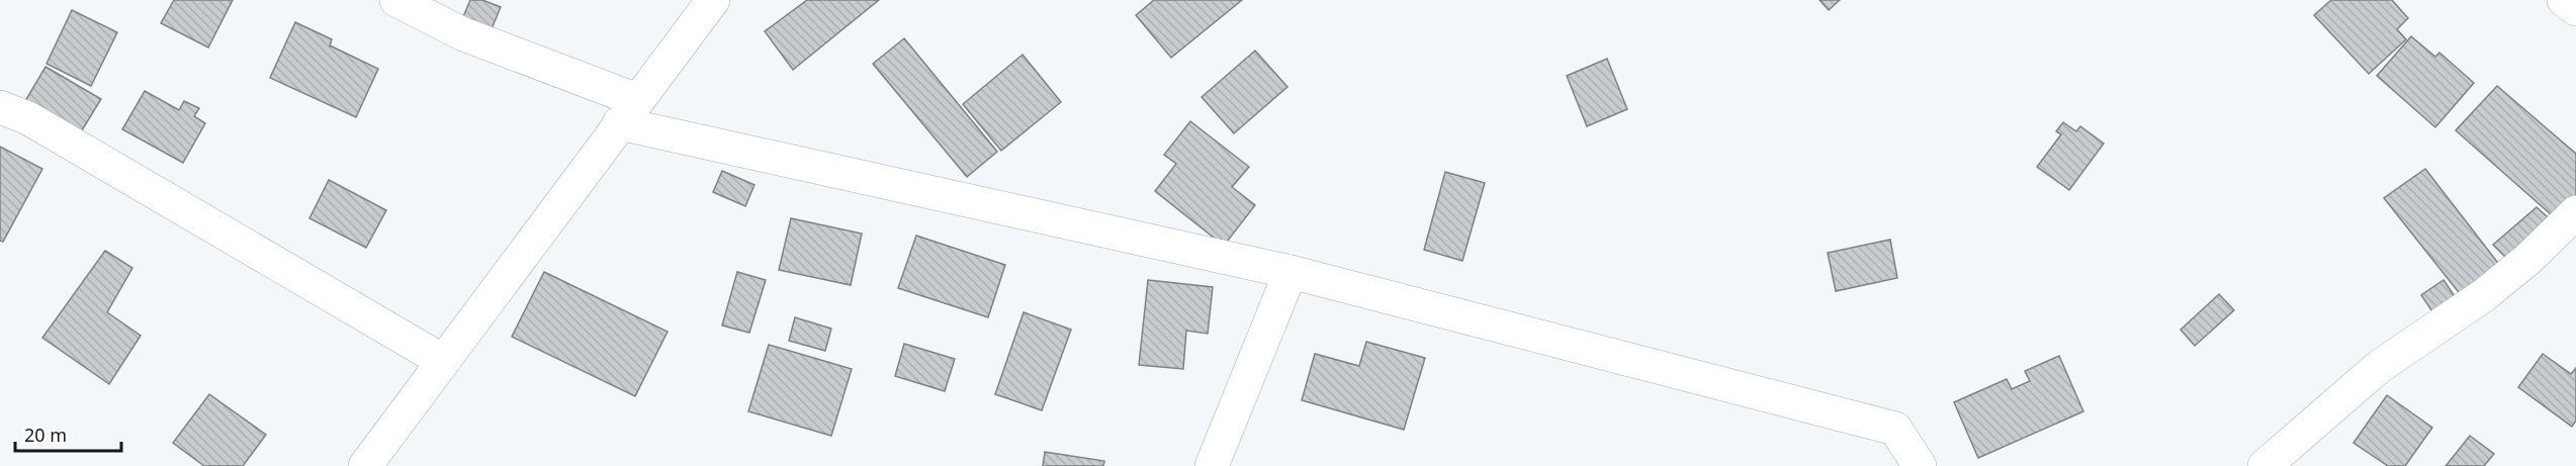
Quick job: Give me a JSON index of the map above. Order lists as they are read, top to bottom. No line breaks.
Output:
{"scale_bar":"20 m"}
